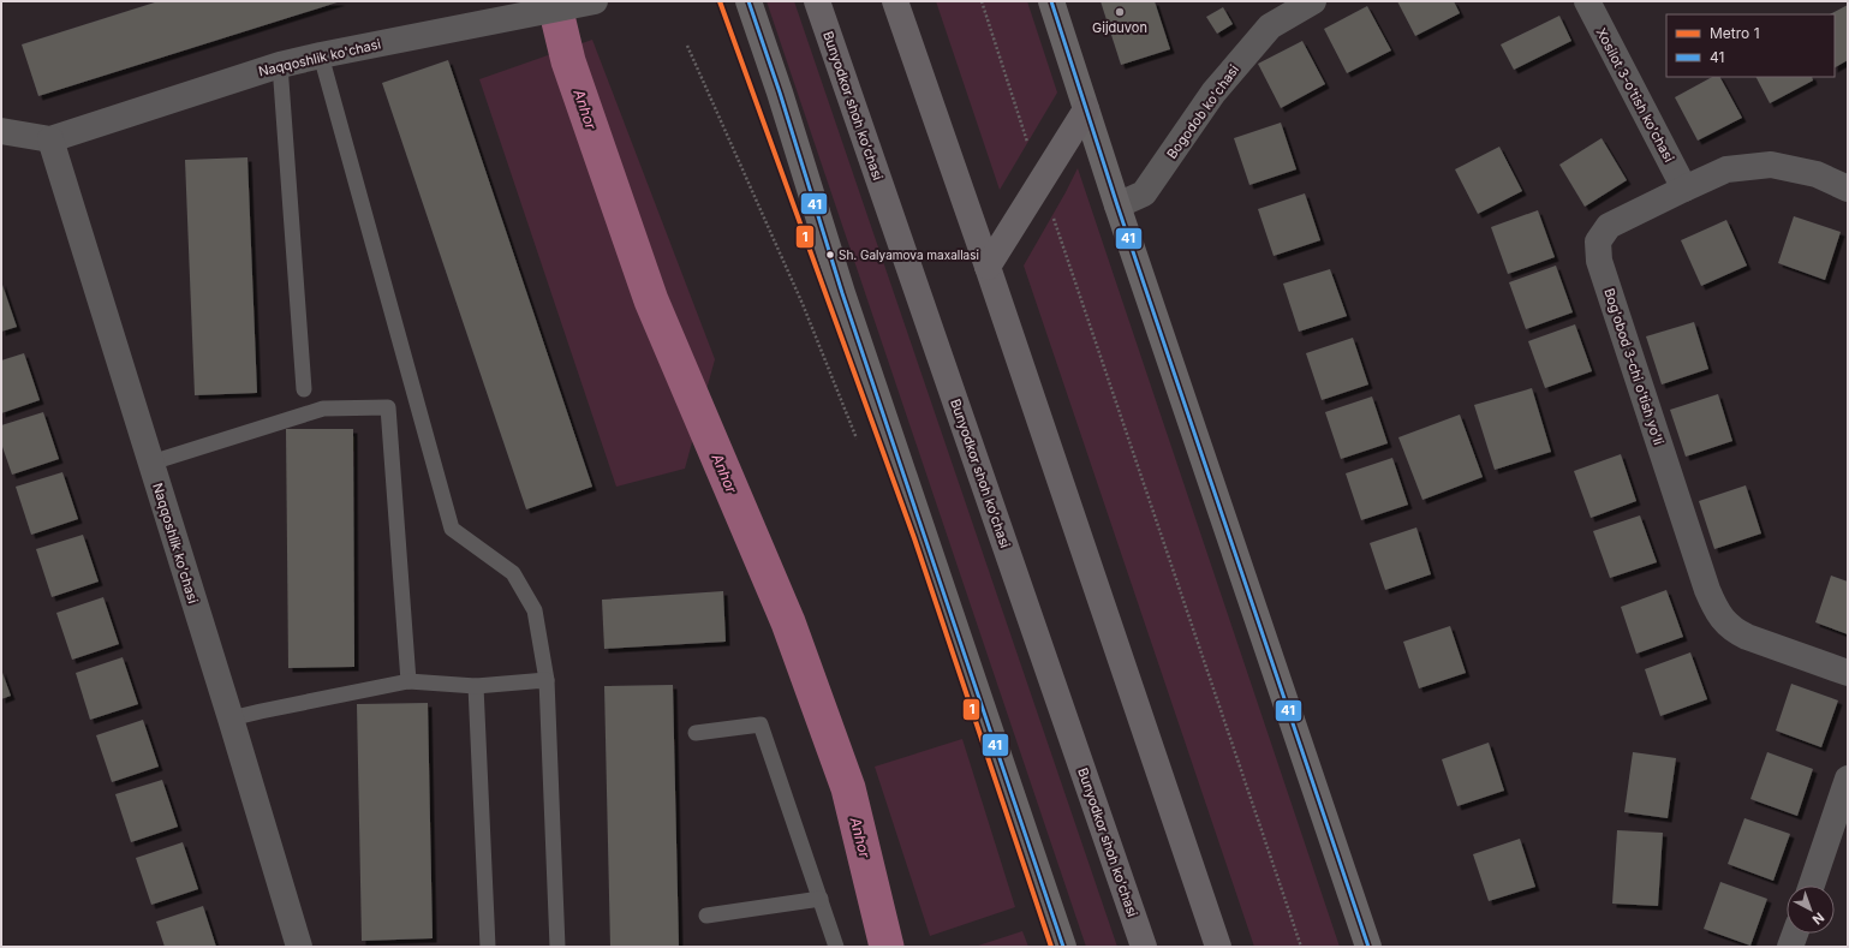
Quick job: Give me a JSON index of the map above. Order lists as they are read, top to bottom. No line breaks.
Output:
{"streets":{"main road":["Bunyodkor shoh ko'chasi"],"street":["Naqqoshlik ko'chasi","Xosilot 3-o'tish ko'chasi","Bogodob ko'chasi","Bog'obod 3-chi o'tish yo'li"]},"crossings":[["Xosilot 3-o'tish ko'chasi","Bog'obod 3-chi o'tish yo'li"]],"water":["Anhor"],"places":["Gijduvon","Sh. Galyamova maxallasi"],"lines":["metro line 1","transit line 41"],"legend":["Metro 1","41"],"north":"bottom right"}
